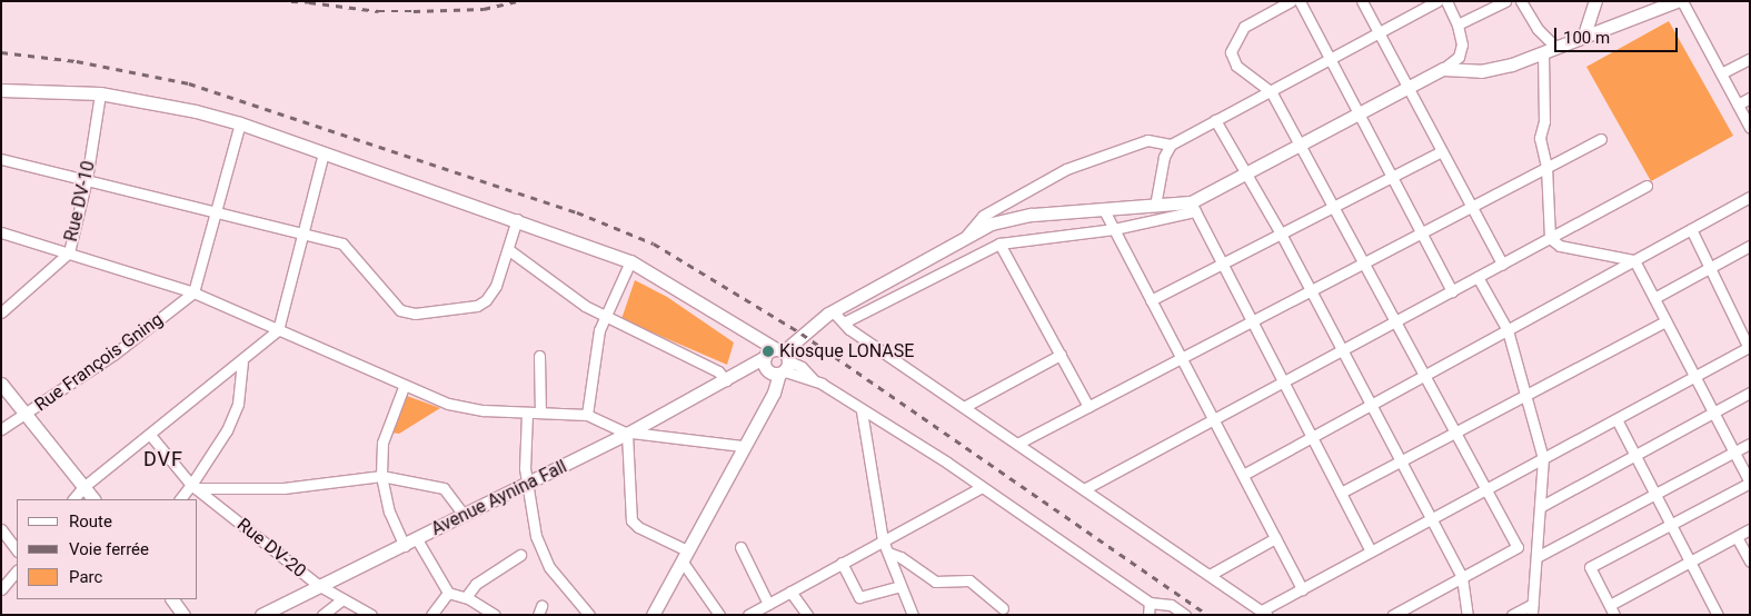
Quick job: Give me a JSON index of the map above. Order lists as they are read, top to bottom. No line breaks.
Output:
{"streets":{"main road":["Avenue Aynina Fall"],"street":["Rue DV-10","Rue François Gning","Rue DV-20"]},"crossings":[["Avenue Aynina Fall","Rue DV-20"]],"districts":["DVF"],"places":["Kiosque LONASE"],"legend":["Route","Voie ferrée","Parc"],"scale_bar":"100 m"}
